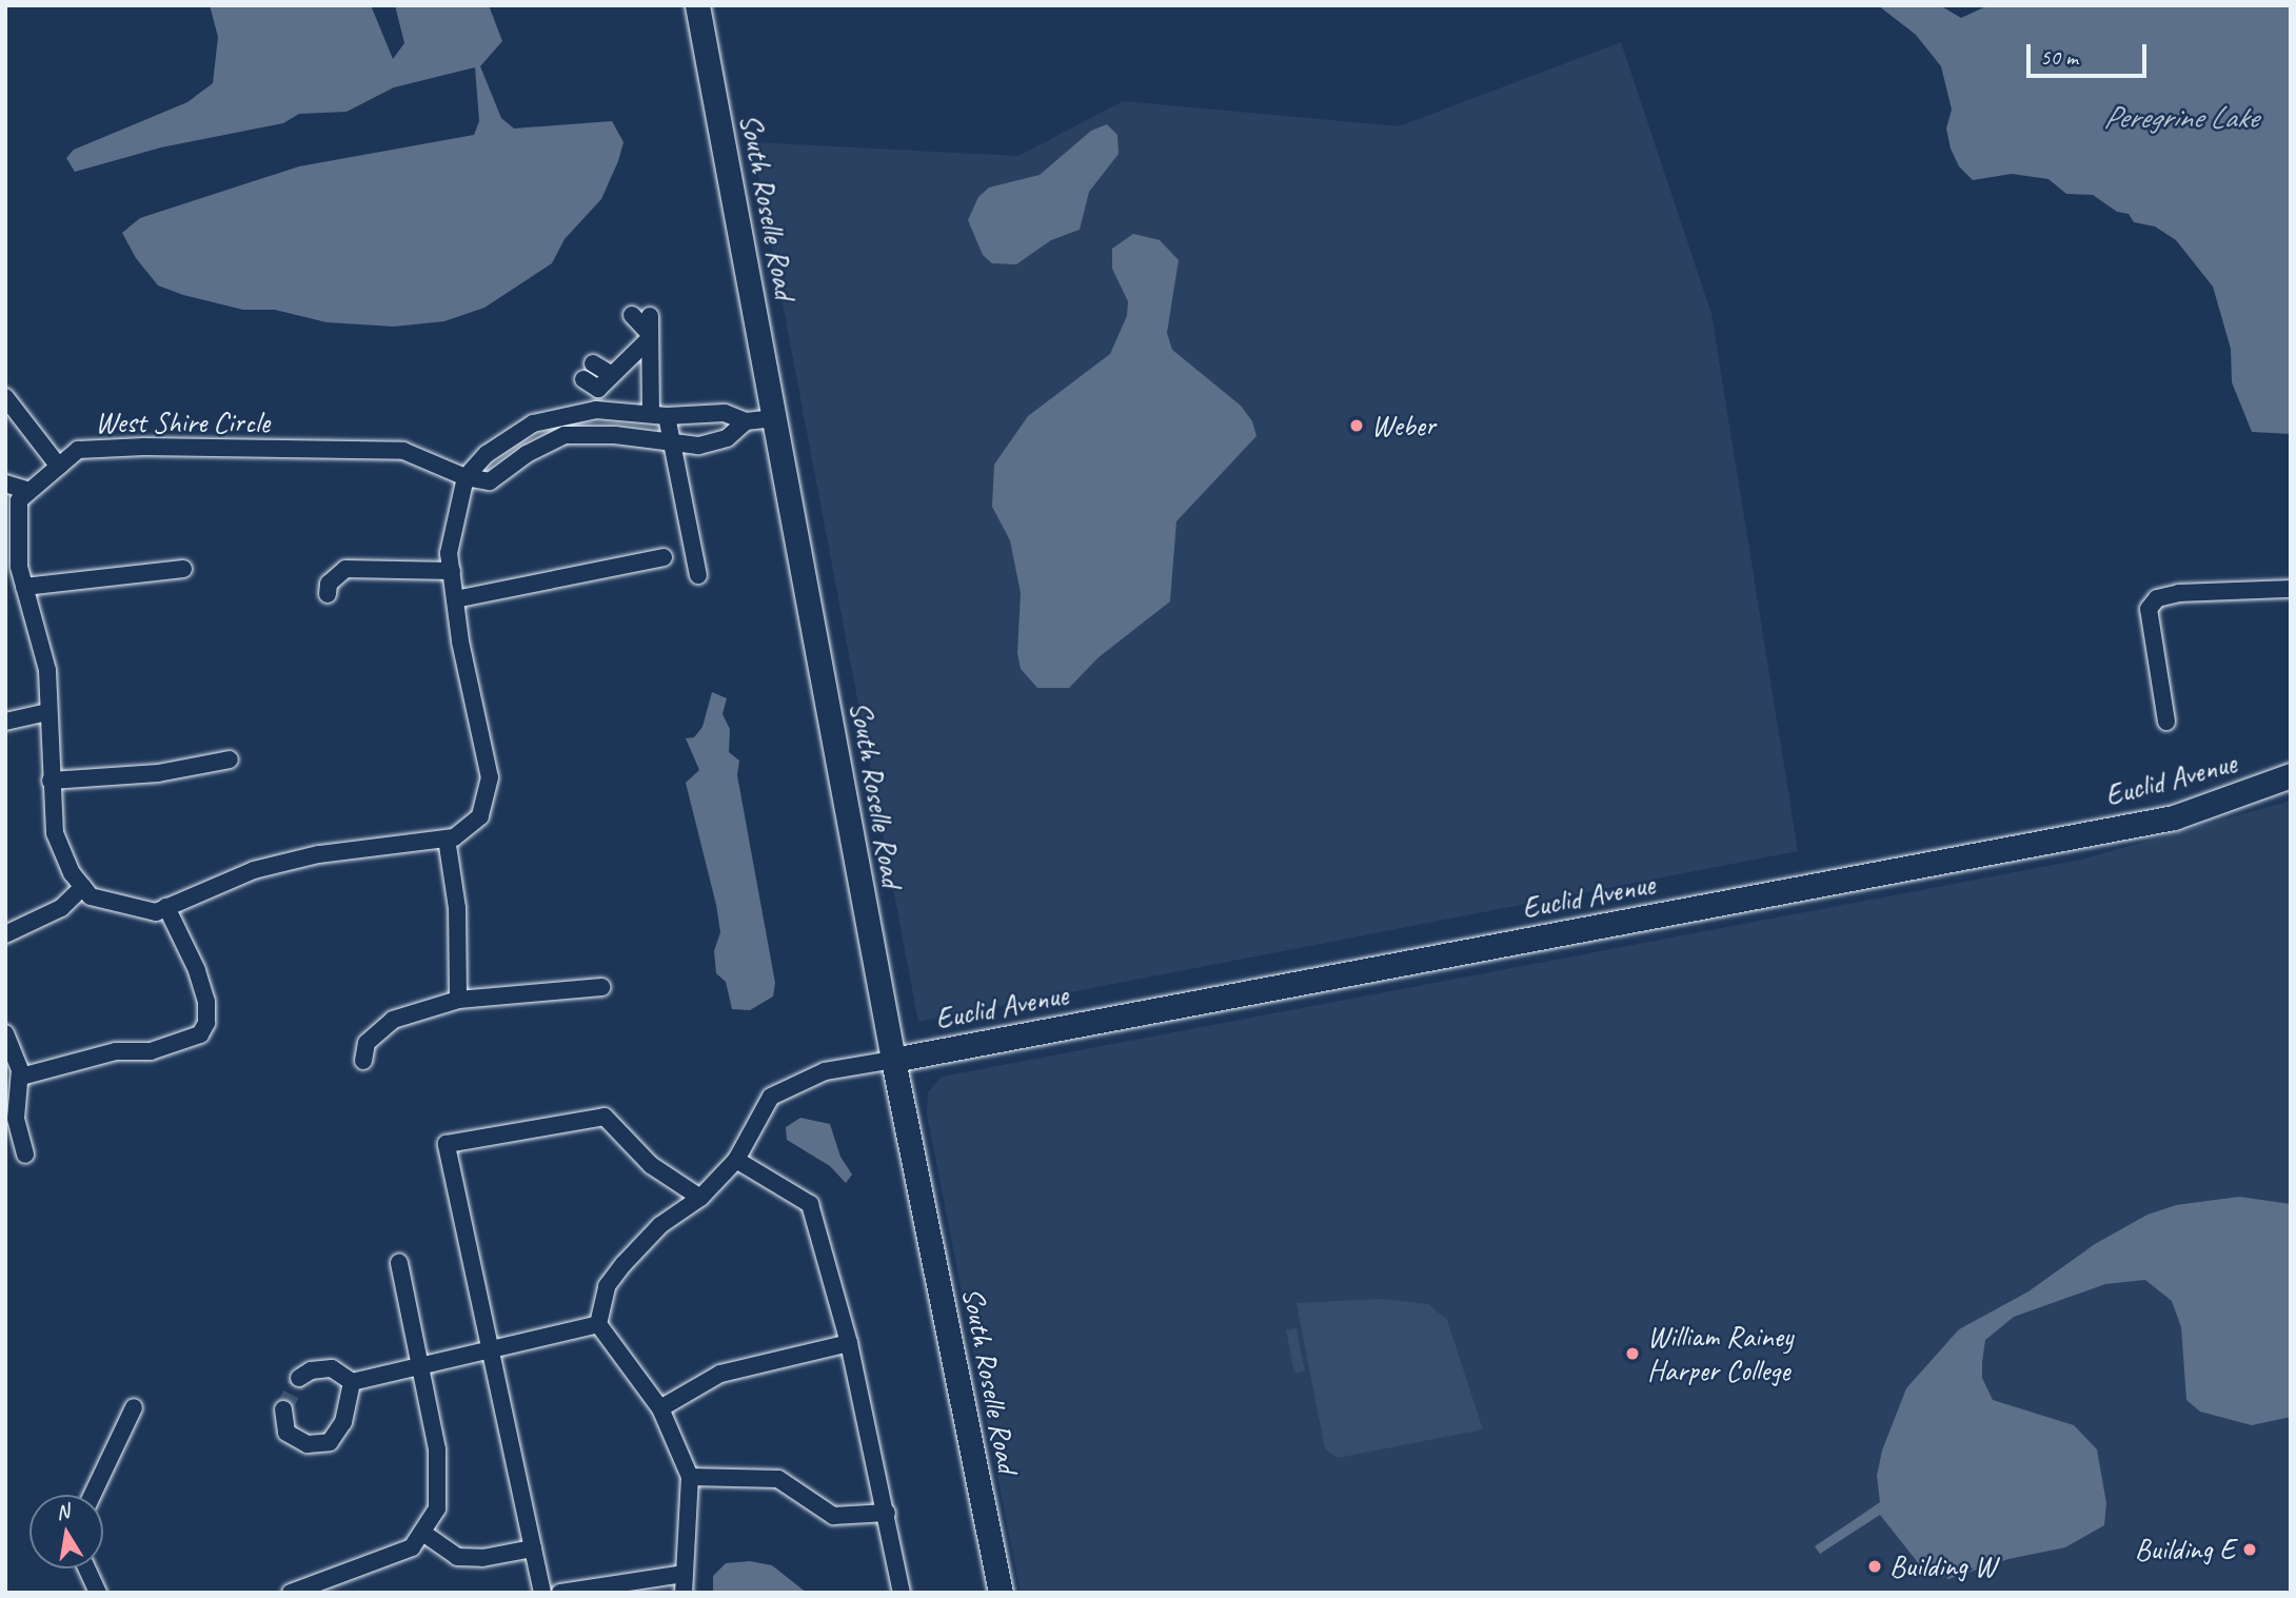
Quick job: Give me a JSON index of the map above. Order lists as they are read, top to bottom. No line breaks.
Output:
{"streets":{"main road":["South Roselle Road","Euclid Avenue"],"street":["West Shire Circle"]},"crossings":[["South Roselle Road","West Shire Circle"],["South Roselle Road","Euclid Avenue"]],"water":["Peregrine Lake"],"places":["Weber","William Rainey Harper College","Building E","Building W"],"scale_bar":"50 m","north":"top"}
